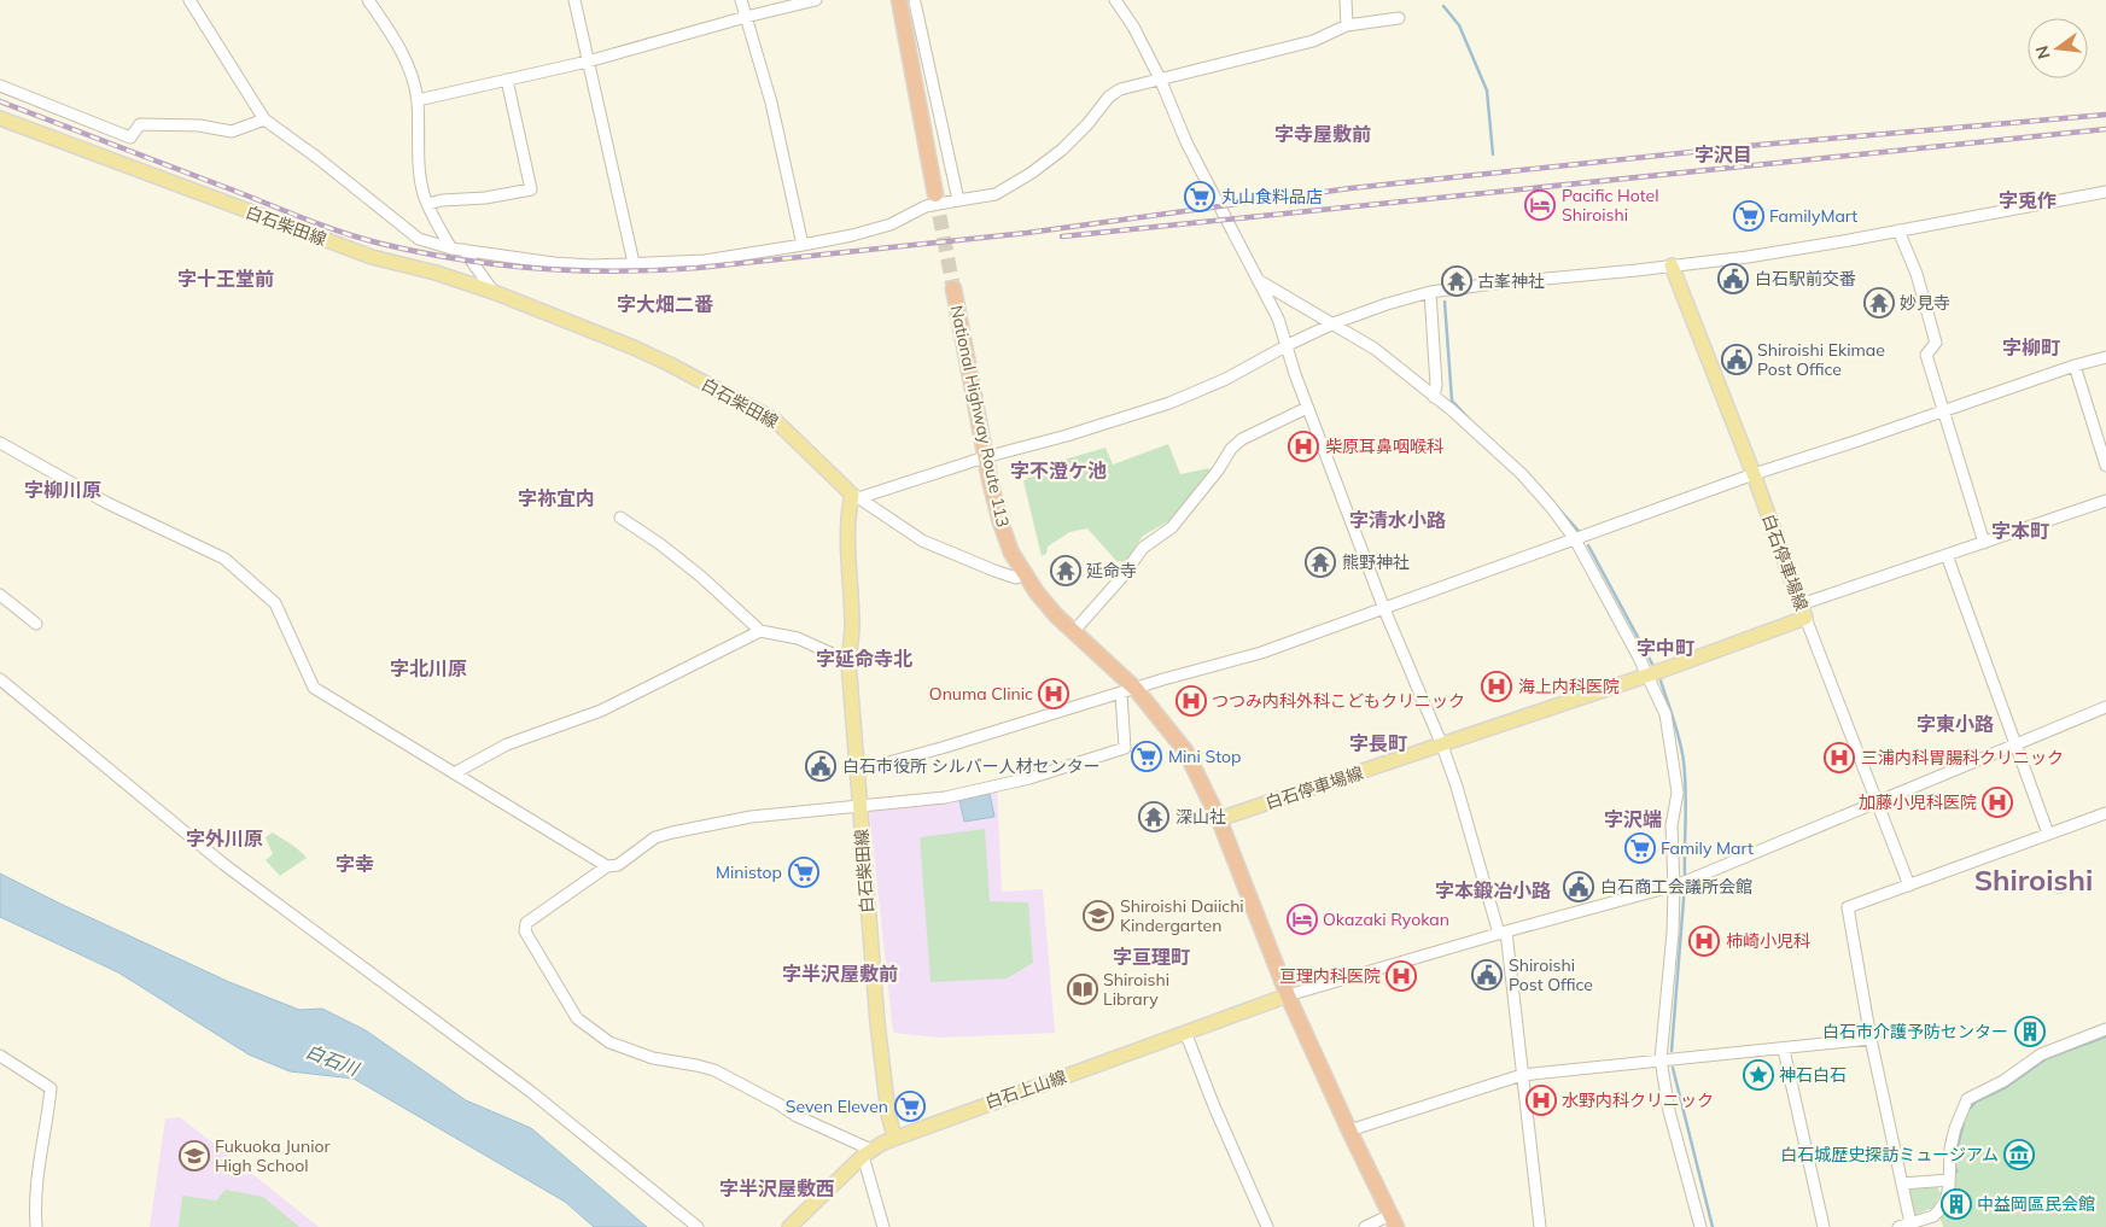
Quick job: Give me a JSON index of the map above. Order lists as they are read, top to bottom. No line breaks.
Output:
{"streets":{"highway":["National Highway Route 113"],"main road":["白石柴田線","白石停車場線","白石上山線"]},"crossings":[["白石柴田線","白石上山線"],["National Highway Route 113","白石停車場線"],["National Highway Route 113","白石上山線"]],"districts":["字寺屋敷前","字沢目","字兎作","字十王堂前","字大畑二番","字柳町","字不澄ケ池","字柳川原","字祢宜内","字清水小路","字本町","字中町","字延命寺北","字北川原","字東小路","字長町","字沢端","字外川原","字幸","Shiroishi","字本鍛冶小路","字亘理町","字半沢屋敷前","字半沢屋敷西"],"water":["白石川"],"places":{"supermarket":["丸山食料品店","FamilyMart","Mini Stop","Family Mart","Ministop","Seven Eleven"],"hotel":["Pacific Hotel Shiroishi","Okazaki Ryokan"],"public building":["白石駅前交番","Shiroishi Ekimae Post Office","白石市役所 シルバー人材センター","白石商工会議所会館","Shiroishi Post Office"],"temple":["古峯神社","妙見寺","熊野神社","延命寺","深山社"],"hospital":["柴原耳鼻咽喉科","海上内科医院","Onuma Clinic","つつみ内科外科こどもクリニック","三浦内科胃腸科クリニック","加藤小児科医院","柿崎小児科","亘理内科医院","水野内科クリニック"],"school or university":["Shiroishi Daiichi Kindergarten","Fukuoka Junior High School"],"library":["Shiroishi Library"],"building":["白石市介護予防センター","中益岡區民会館"],"place":["神石白石"],"museum":["白石城歴史探訪ミュージアム"]},"north":"left"}
